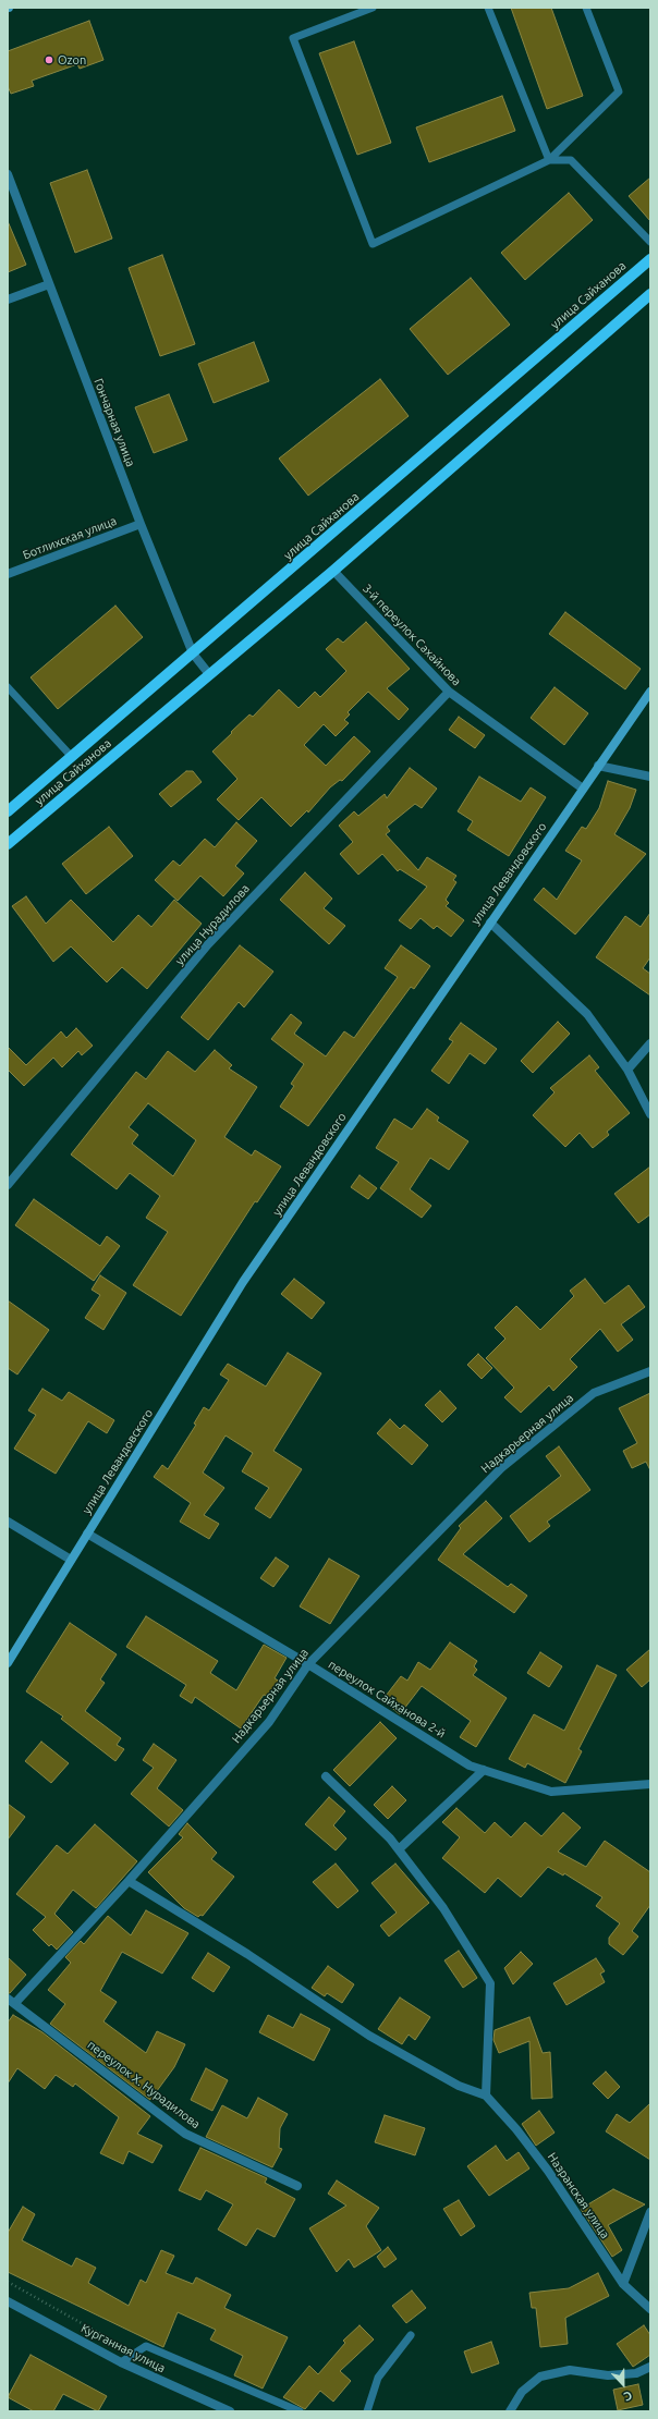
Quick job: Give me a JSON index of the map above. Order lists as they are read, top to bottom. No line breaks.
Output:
{"streets":{"main road":["улица Сайханова"],"street":["Гончарная улица","Ботлихская улица","3-й переулок Сахайнова","улица Левандовского","улица Нурадилова","Надкарьерная улица","переулок Сайханова 2-й","переулок Х. Нурадилова","Назранская улица","Курганная улица"]},"crossings":[["улица Сайханова","Гончарная улица"],["улица Сайханова","3-й переулок Сахайнова"],["Гончарная улица","Ботлихская улица"],["3-й переулок Сахайнова","улица Левандовского"],["3-й переулок Сахайнова","улица Нурадилова"],["улица Левандовского","переулок Сайханова 2-й"],["Надкарьерная улица","переулок Сайханова 2-й"],["Надкарьерная улица","переулок Х. Нурадилова"]],"places":["Ozon"],"north":"bottom"}
